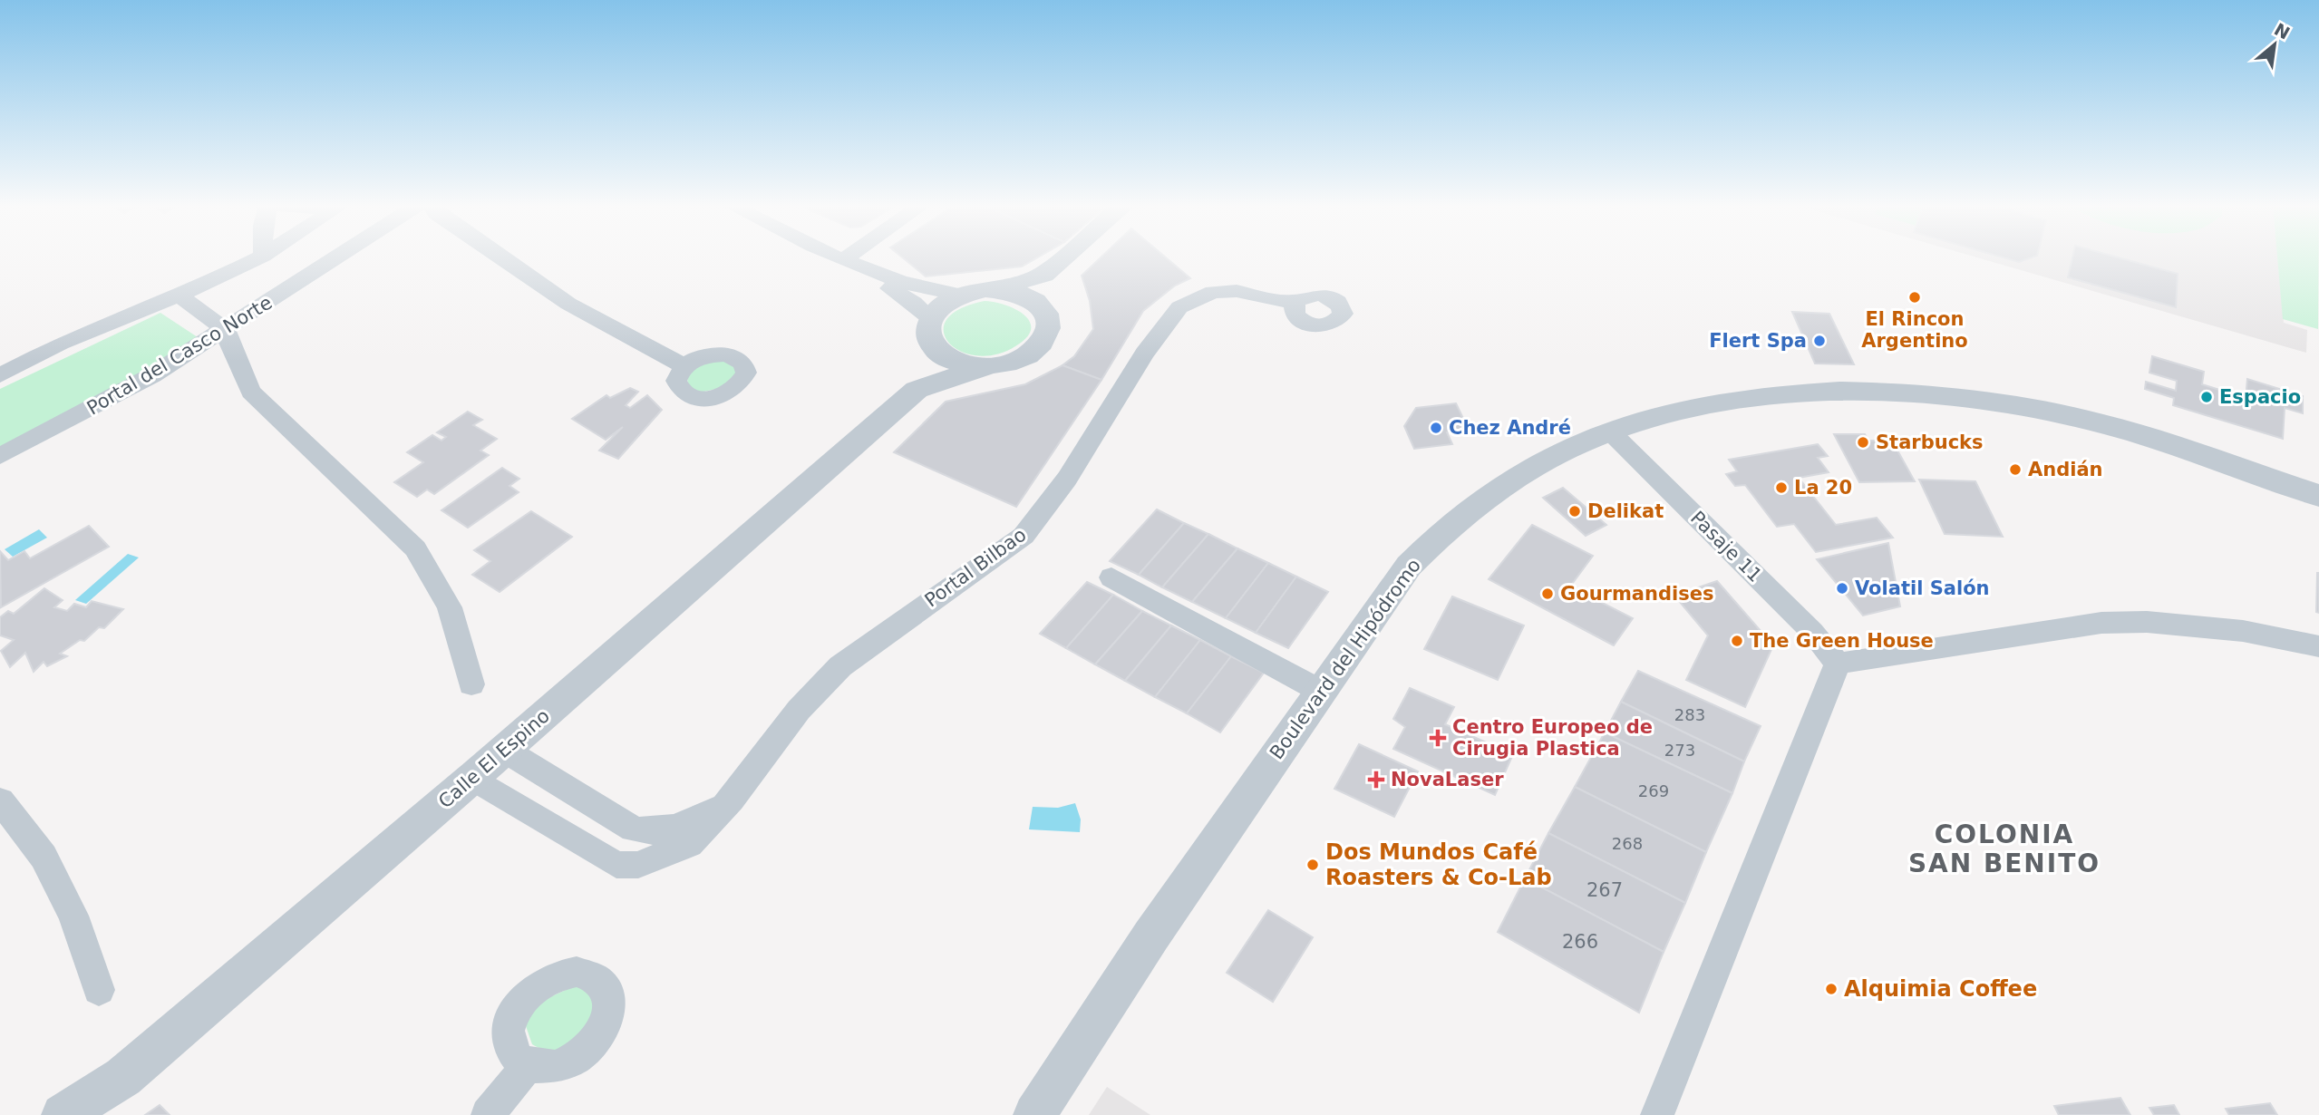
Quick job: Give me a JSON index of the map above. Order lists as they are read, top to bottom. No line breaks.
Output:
{"streets":{"street":["Portal del Casco Norte","Pasaje 11","Portal Bilbao","Boulevard del Hipódromo","Calle El Espino"]},"crossings":[["Pasaje 11","Boulevard del Hipódromo"],["Portal Bilbao","Calle El Espino"]],"districts":["COLONIA SAN BENITO"],"places":{"other":["El Rincon Argentino","Flert Spa","Espacio","Chez André","Starbucks","Andián","La 20","Delikat","Volatil Salón","Gourmandises","The Green House","Dos Mundos Café Roasters & Co-Lab","Alquimia Coffee"],"health":["Centro Europeo de Cirugia Plastica","NovaLaser"]},"house_numbers":["283","273","269","268","267","266"],"north":"top right"}
